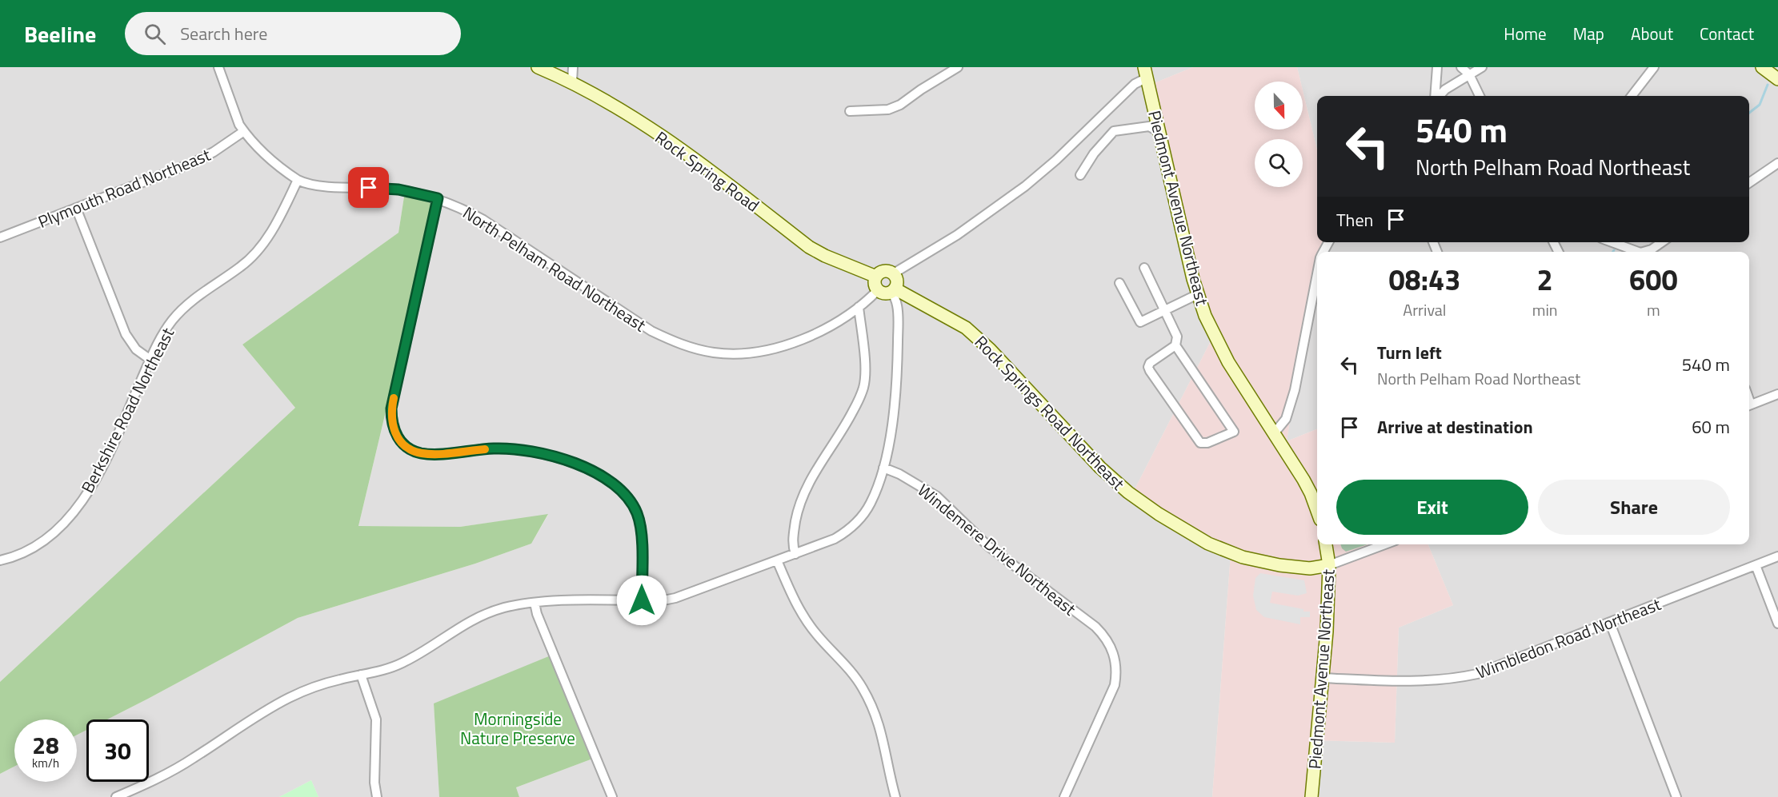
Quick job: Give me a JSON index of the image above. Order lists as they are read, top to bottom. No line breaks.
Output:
{"streets":{"street":["Rock Spring Road","Plymouth Road Northeast","Piedmont Avenue Northeast","North Pelham Road Northeast","Berkshire Road Northeast","Rock Springs Road Northeast","Windemere Drive Northeast","Wimbledon Road Northeast"]},"crossings":[["Rock Spring Road","North Pelham Road Northeast"],["Rock Spring Road","Rock Springs Road Northeast"],["Plymouth Road Northeast","North Pelham Road Northeast"],["Piedmont Avenue Northeast","Rock Springs Road Northeast"],["Piedmont Avenue Northeast","Wimbledon Road Northeast"],["North Pelham Road Northeast","Berkshire Road Northeast"],["North Pelham Road Northeast","Rock Springs Road Northeast"]],"parks":["Morningside Nature Preserve"],"north":"bottom","page":{"header":"Beeline","search":"Search here","nav":["Home","Map","About","Contact"],"turn":["540 m","North Pelham Road Northeast"],"then":"Then","eta":["08:43","Arrival","2","min","600","m"],"list":[{"name":"Turn left","note":"North Pelham Road Northeast","value":"540 m"},{"name":"Arrive at destination","value":"60 m"}],"buttons":["Exit","Share"],"speed":"28 km/h","limit":"30"}}
